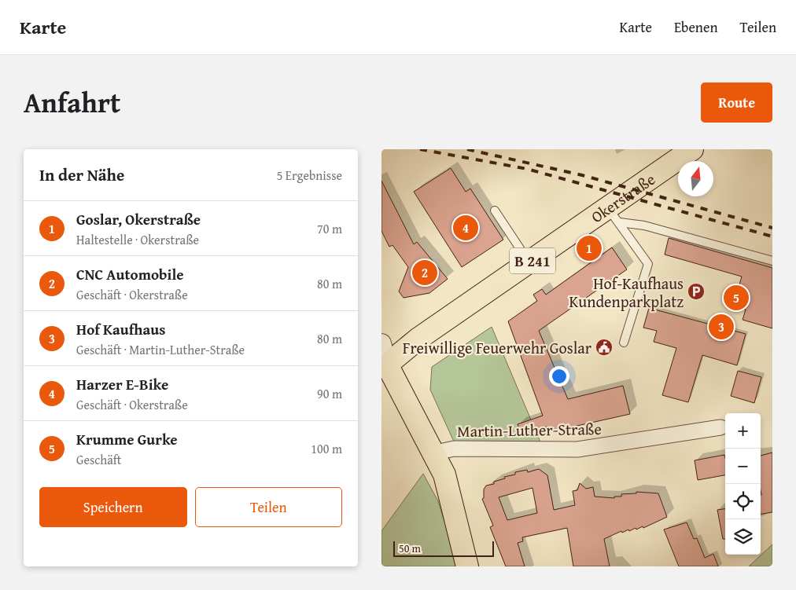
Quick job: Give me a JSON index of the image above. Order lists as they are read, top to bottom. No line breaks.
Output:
{"streets":{"main road":["Okerstraße","B 241"],"street":["Martin-Luther-Straße"]},"crossings":[["Okerstraße","B 241"],["B 241","Martin-Luther-Straße"]],"places":{"parking":["Hof-Kaufhaus Kundenparkplatz"],"public building":["Freiwillige Feuerwehr Goslar"]},"scale_bar":"50 m","north":"top","page":{"header":"Karte","nav":["Karte","Ebenen","Teilen"],"title":"Anfahrt","buttons":["Route",["Speichern","Teilen"]],"heading":["In der Nähe","5 Ergebnisse"],"list":[{"mark":"1","name":"Goslar, Okerstraße","note":"Haltestelle · Okerstraße","value":"70 m"},{"mark":"2","name":"CNC Automobile","note":"Geschäft · Okerstraße","value":"80 m"},{"mark":"3","name":"Hof Kaufhaus","note":"Geschäft · Martin-Luther-Straße","value":"80 m"},{"mark":"4","name":"Harzer E-Bike","note":"Geschäft · Okerstraße","value":"90 m"},{"mark":"5","name":"Krumme Gurke","note":"Geschäft","value":"100 m"}],"pins":["4","1","2","5","3"],"map_buttons":["+","−"],"scale":"50 m"}}
